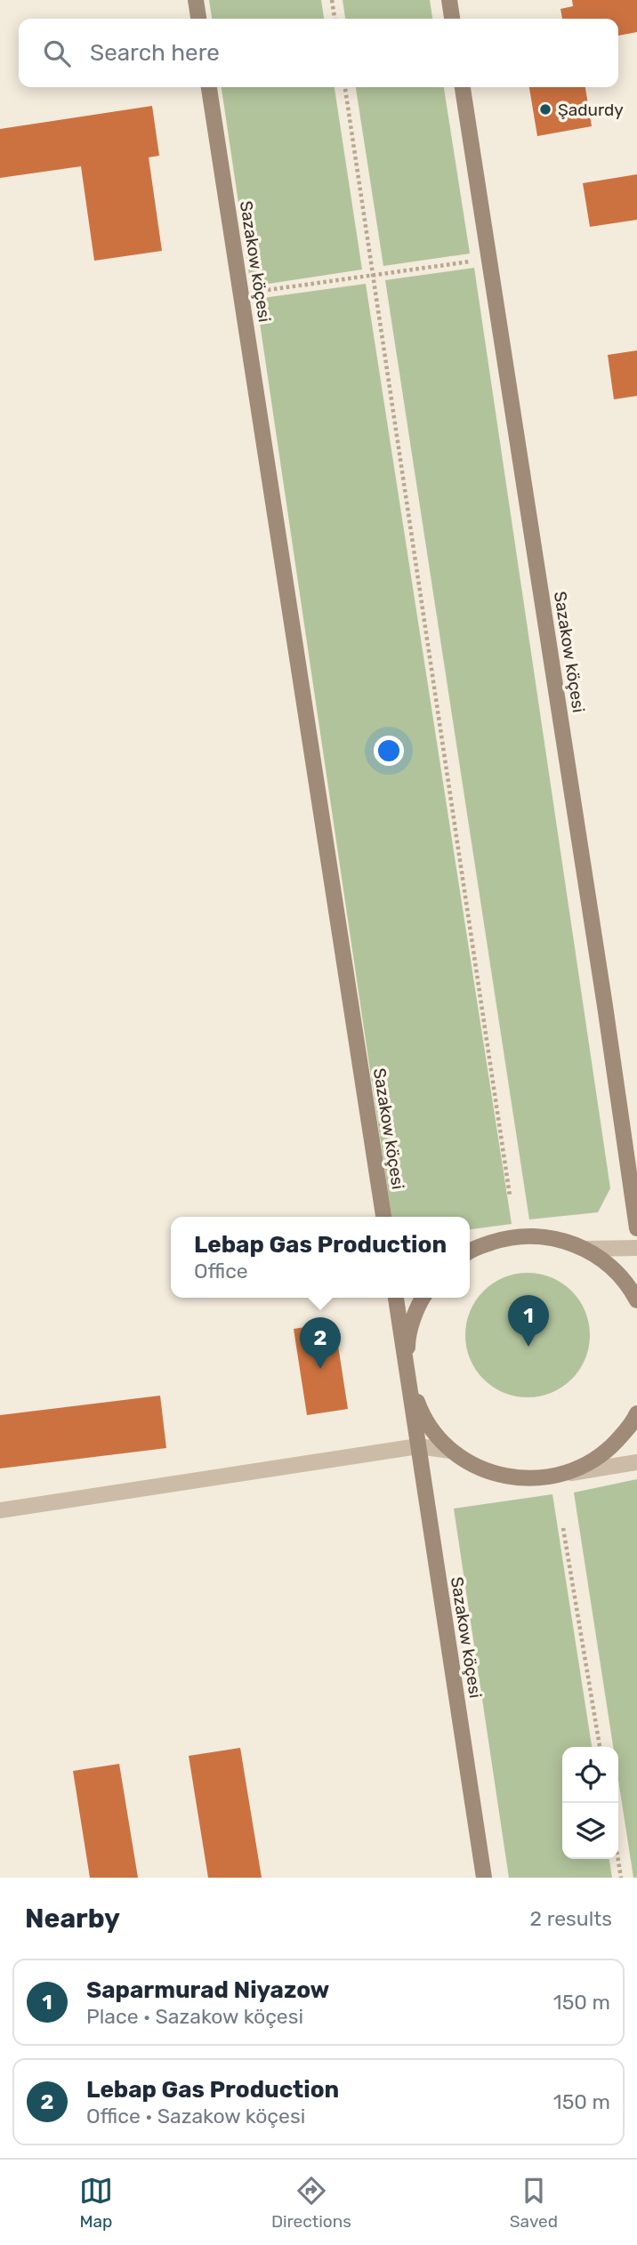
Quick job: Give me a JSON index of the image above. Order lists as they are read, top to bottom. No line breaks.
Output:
{"streets":{"main road":["Sazakow köçesi"]},"places":["Şadurdy"],"page":{"search":"Search here","popup":["Lebap Gas Production","Office"],"pins":["1","2"],"heading":["Nearby","2 results"],"list":[{"mark":"1","name":"Saparmurad Niyazow","note":"Place · Sazakow köçesi","value":"150 m"},{"mark":"2","name":"Lebap Gas Production","note":"Office · Sazakow köçesi","value":"150 m"}],"nav":["Map","Directions","Saved"]}}
